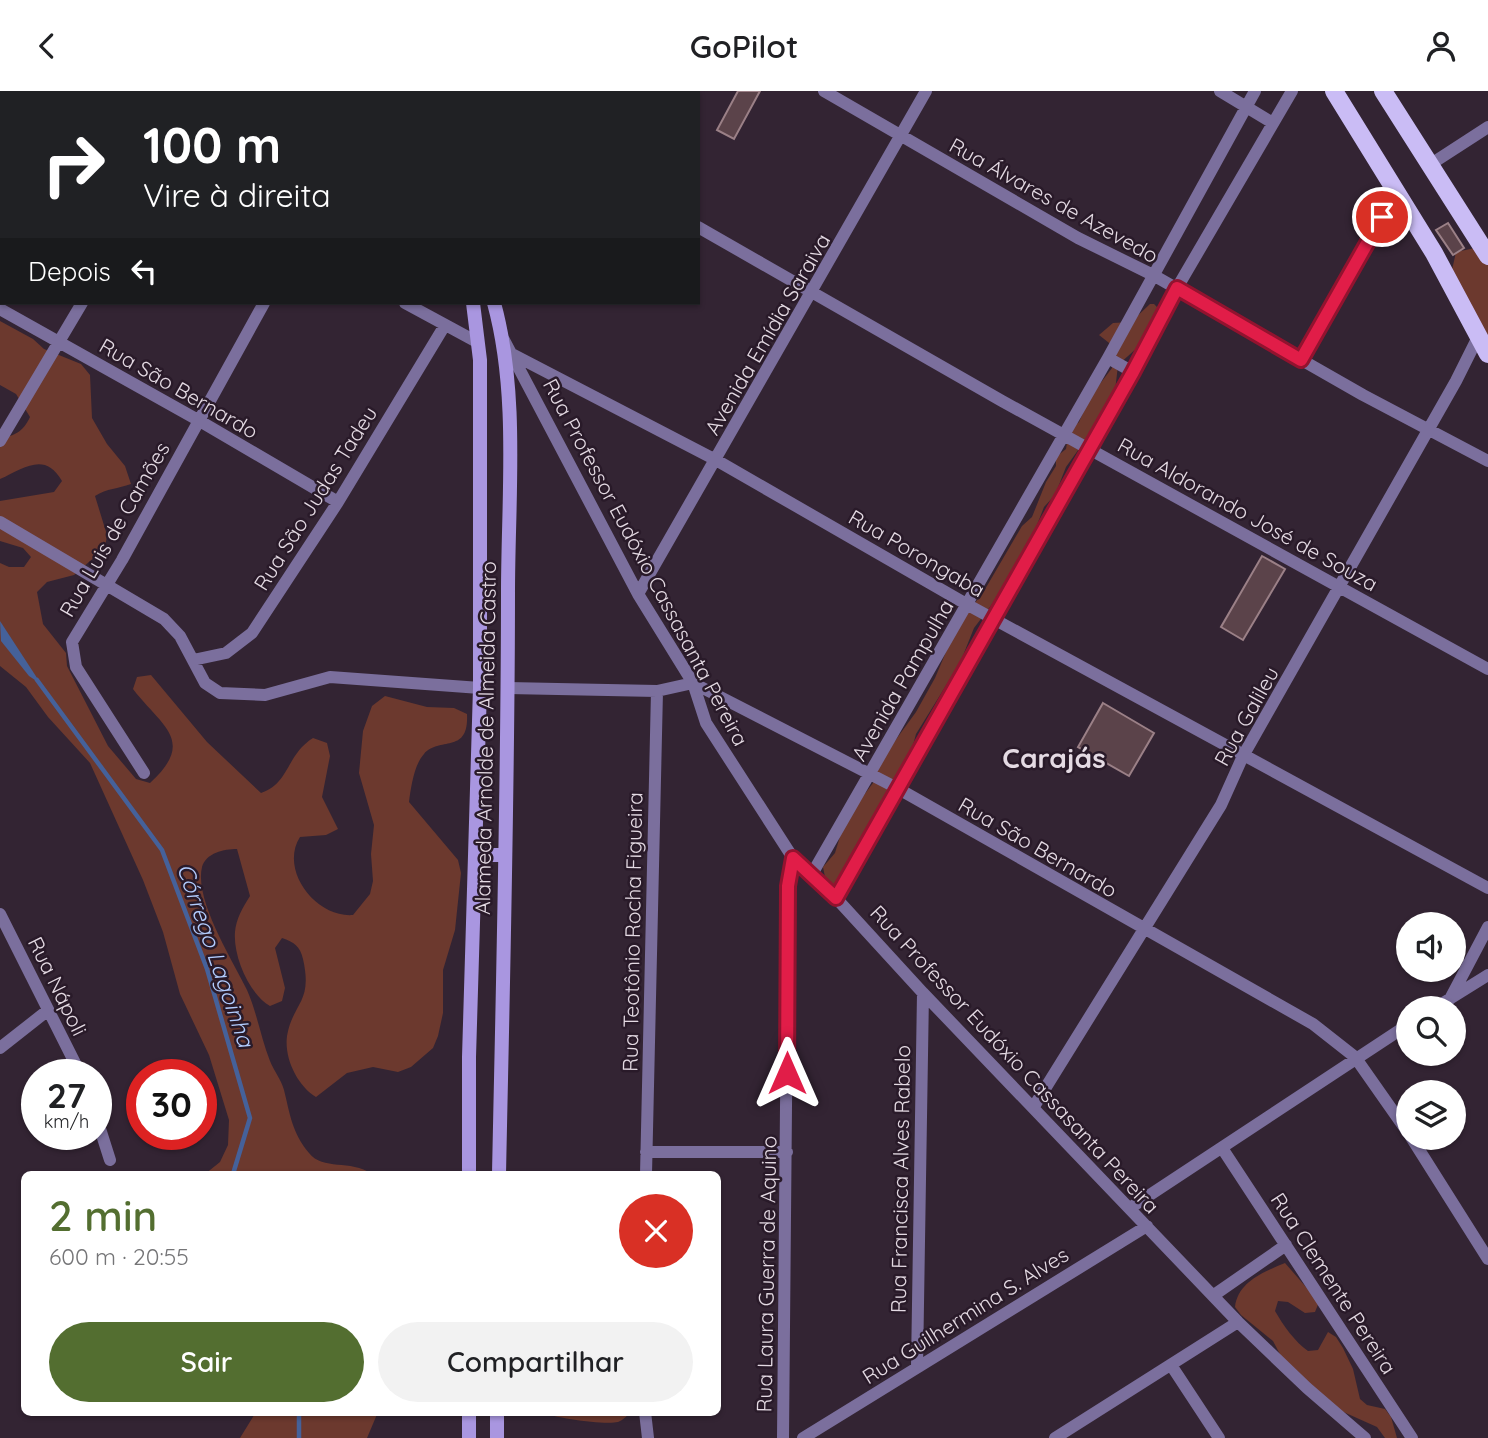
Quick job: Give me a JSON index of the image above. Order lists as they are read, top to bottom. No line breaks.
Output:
{"streets":{"main road":["Alameda Arnolde de Almeida Castro"],"street":["Rua Álvares de Azevedo","Avenida Emídia Saraiva","Rua São Bernardo","Rua São Judas Tadeu","Rua Aldorando José de Souza","Rua Luis de Camões","Rua Porongaba","Rua Professor Eudóxio Cassasanta Pereira","Avenida Pampulha","Rua Galileu","Rua Teotônio Rocha Figueira","Rua Nápoli","Rua Francisca Alves Rabelo","Rua Laura Guerra de Aquino","Rua Clemente Pereira","Rua Guilhermina S. Alves"]},"crossings":[["Rua Álvares de Azevedo","Avenida Emídia Saraiva"],["Rua Álvares de Azevedo","Avenida Pampulha"],["Rua Álvares de Azevedo","Rua Galileu"],["Avenida Emídia Saraiva","Rua Aldorando José de Souza"],["Avenida Emídia Saraiva","Rua Porongaba"],["Avenida Emídia Saraiva","Rua Professor Eudóxio Cassasanta Pereira"],["Rua São Bernardo","Rua São Judas Tadeu"],["Rua São Bernardo","Rua Luis de Camões"],["Rua São Bernardo","Rua Professor Eudóxio Cassasanta Pereira"],["Rua São Bernardo","Avenida Pampulha"],["Rua São Bernardo","Rua Galileu"],["Rua Aldorando José de Souza","Avenida Pampulha"],["Rua Aldorando José de Souza","Rua Galileu"],["Rua Porongaba","Rua Professor Eudóxio Cassasanta Pereira"],["Rua Porongaba","Avenida Pampulha"],["Rua Porongaba","Rua Galileu"],["Rua Professor Eudóxio Cassasanta Pereira","Avenida Pampulha"],["Rua Professor Eudóxio Cassasanta Pereira","Rua Galileu"],["Rua Professor Eudóxio Cassasanta Pereira","Alameda Arnolde de Almeida Castro"],["Rua Professor Eudóxio Cassasanta Pereira","Rua Francisca Alves Rabelo"],["Rua Professor Eudóxio Cassasanta Pereira","Rua Laura Guerra de Aquino"],["Rua Professor Eudóxio Cassasanta Pereira","Rua Guilhermina S. Alves"],["Rua Francisca Alves Rabelo","Rua Guilhermina S. Alves"]],"districts":["Carajás"],"water":["Córrego Lagoinha"],"page":{"header":"GoPilot","turn":["100 m","Vire à direita"],"then":"Depois","speed":"27 km/h","limit":"30","heading":["2 min","600 m · 20:55"],"buttons":["Sair","Compartilhar"]}}
